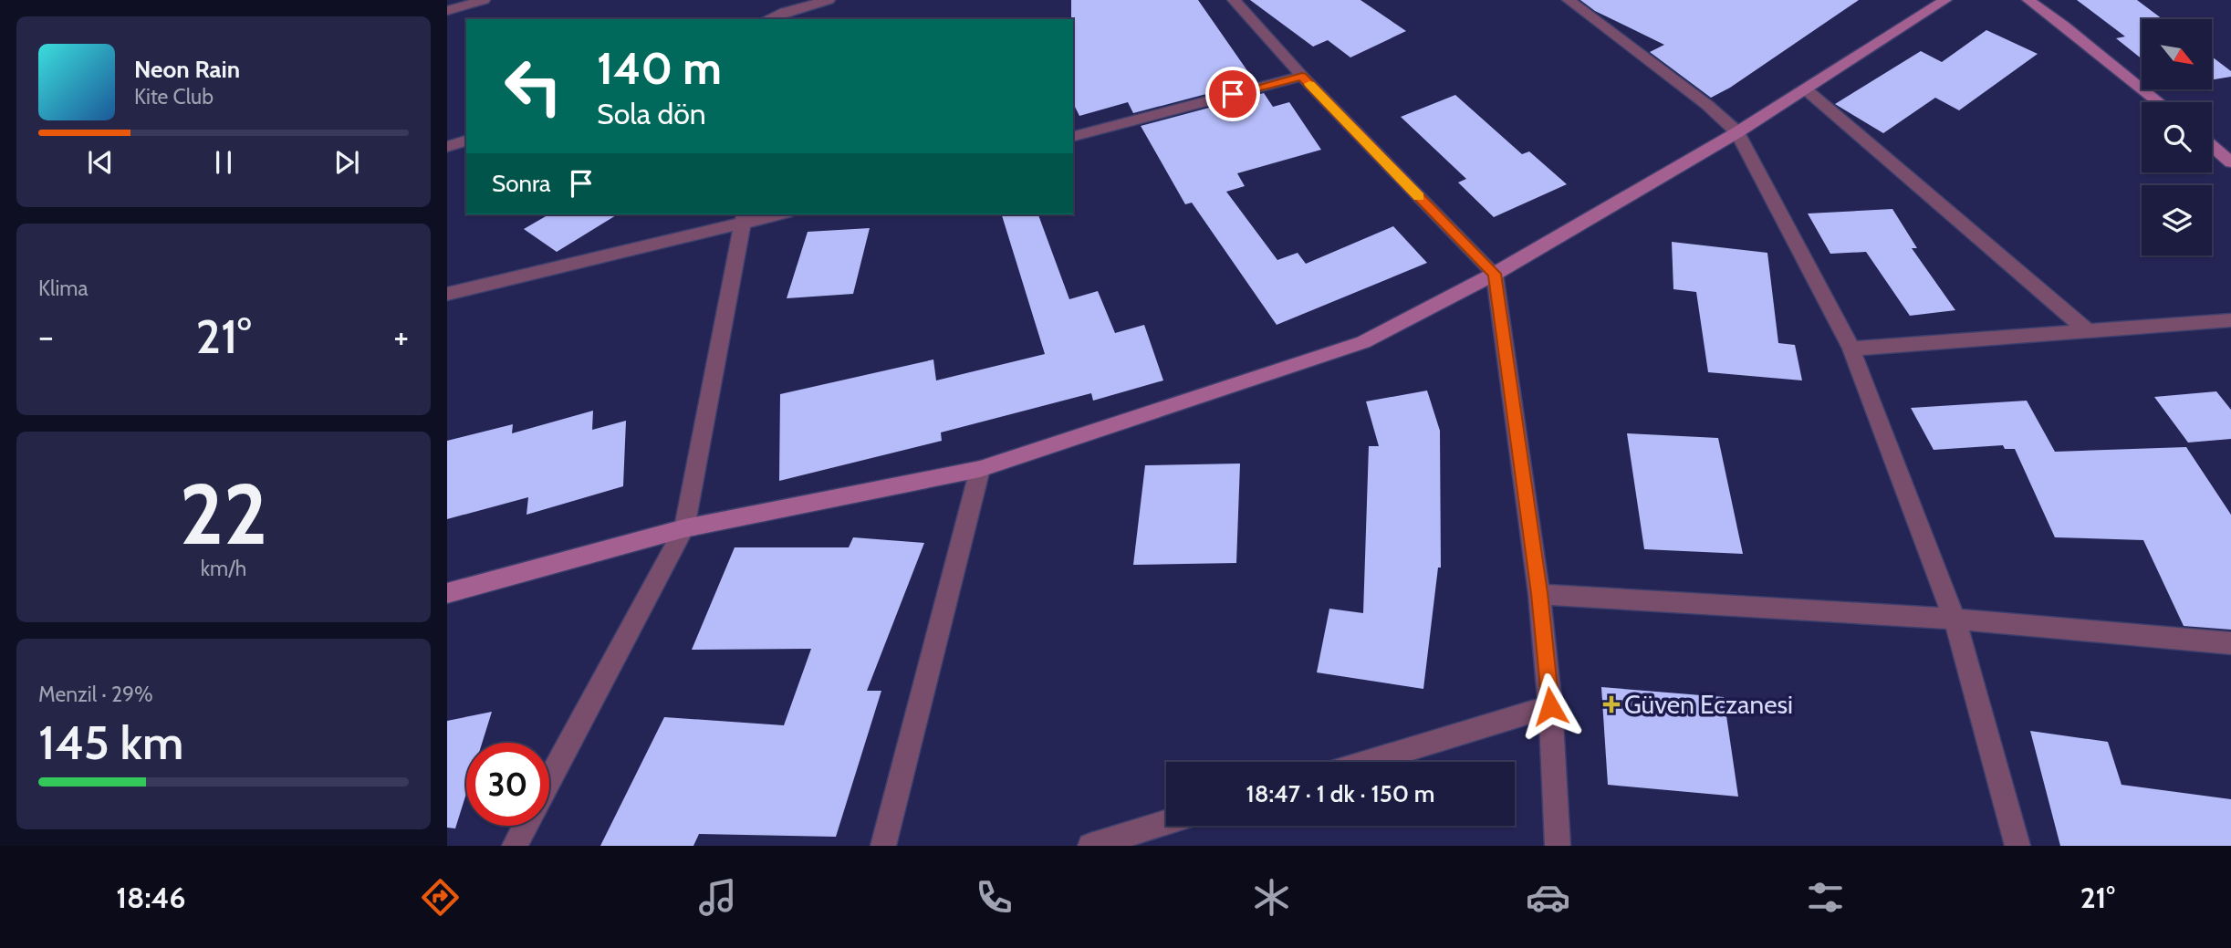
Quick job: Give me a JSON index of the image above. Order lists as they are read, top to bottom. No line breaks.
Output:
{"places":{"health":["Güven Eczanesi"]},"north":"bottom right","page":{"turn":["140 m","Sola dön"],"song":["Neon Rain","Kite Club"],"then":"Sonra","tile":["Klima",["22","km/h"],["Menzil · 29%","145 km"]],"heat":["−","21°","+"],"limit":"30","trip":"18:47 · 1 dk · 150 m","tabs":["18:46","21°"]}}
